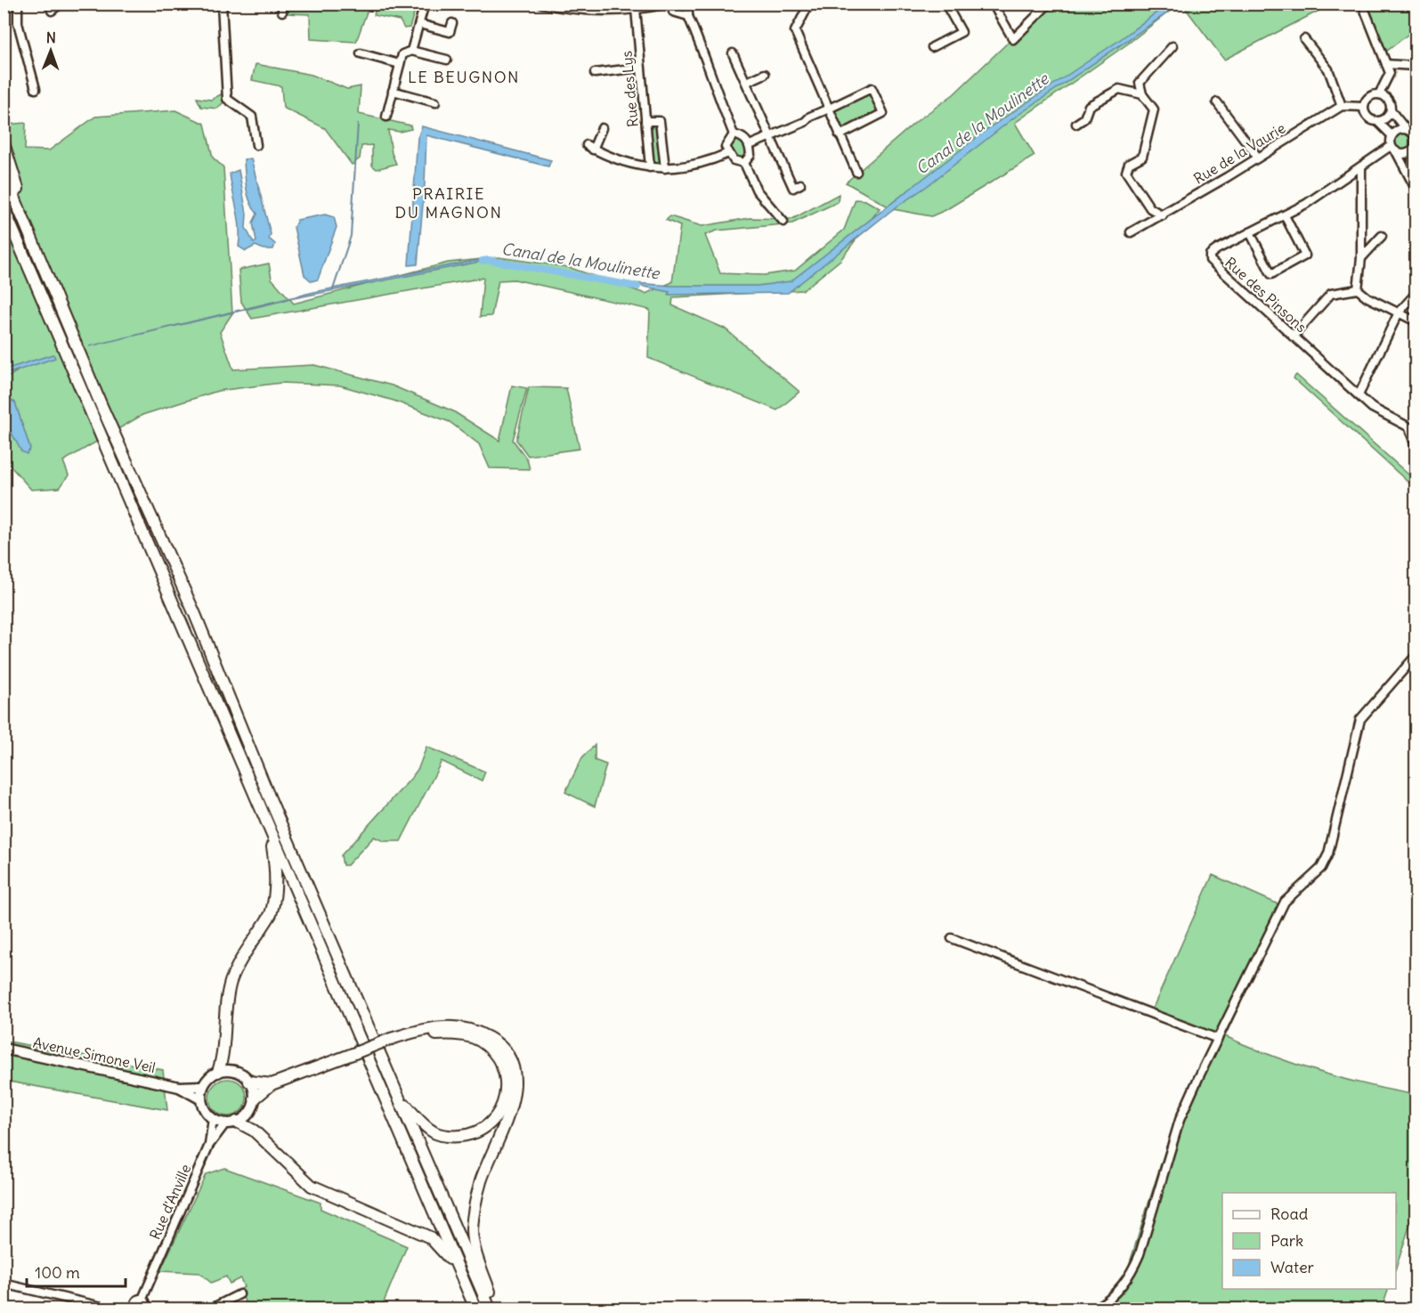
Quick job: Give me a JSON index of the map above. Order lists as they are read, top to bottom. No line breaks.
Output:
{"streets":{"main road":["Avenue Simone Veil"],"street":["Rue des Lys","Rue de la Vaurie","Rue des Pinsons","Rue d'Anville"]},"crossings":[["Avenue Simone Veil","Rue d'Anville"]],"districts":["LE BEUGNON","PRAIRIE DU MAGNON"],"water":["Canal de la Moulinette"],"legend":["Road","Park","Water"],"scale_bar":"100 m","north":"top"}
